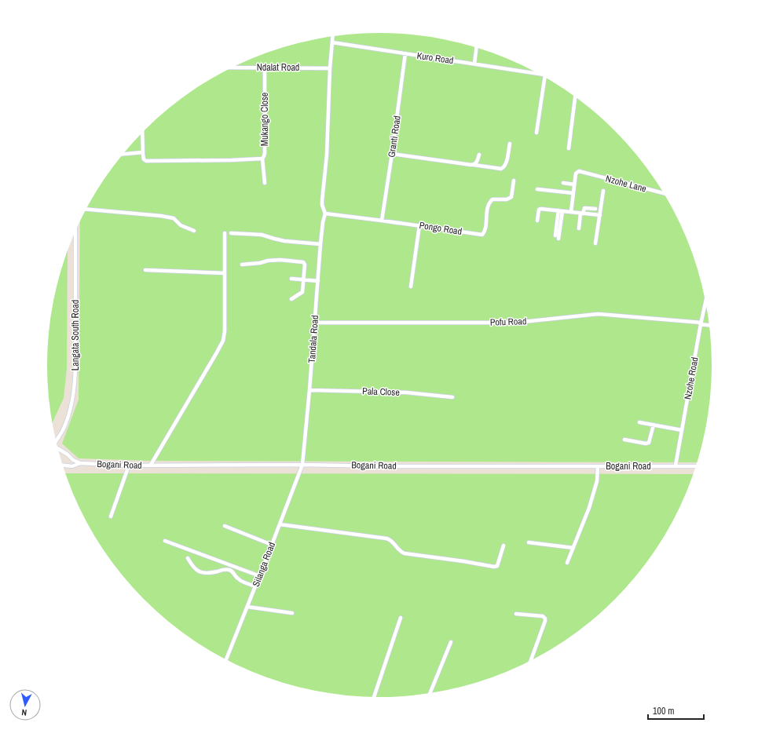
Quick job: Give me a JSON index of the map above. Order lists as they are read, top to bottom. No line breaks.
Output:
{"streets":{"street":["Kuro Road","Ndalat Road","Mukango Close","Granti Road","Nzohe Lane","Pongo Road","Pofu Road","Langata South Road","Tandala Road","Nzohe Road","Pala Close","Bogani Road","Silanga Road"]},"crossings":[["Kuro Road","Granti Road"],["Ndalat Road","Mukango Close"],["Granti Road","Pongo Road"],["Pongo Road","Tandala Road"],["Pofu Road","Tandala Road"],["Pofu Road","Nzohe Road"],["Tandala Road","Pala Close"],["Tandala Road","Bogani Road"],["Tandala Road","Silanga Road"],["Nzohe Road","Bogani Road"],["Bogani Road","Silanga Road"]],"scale_bar":"100 m","north":"bottom"}
